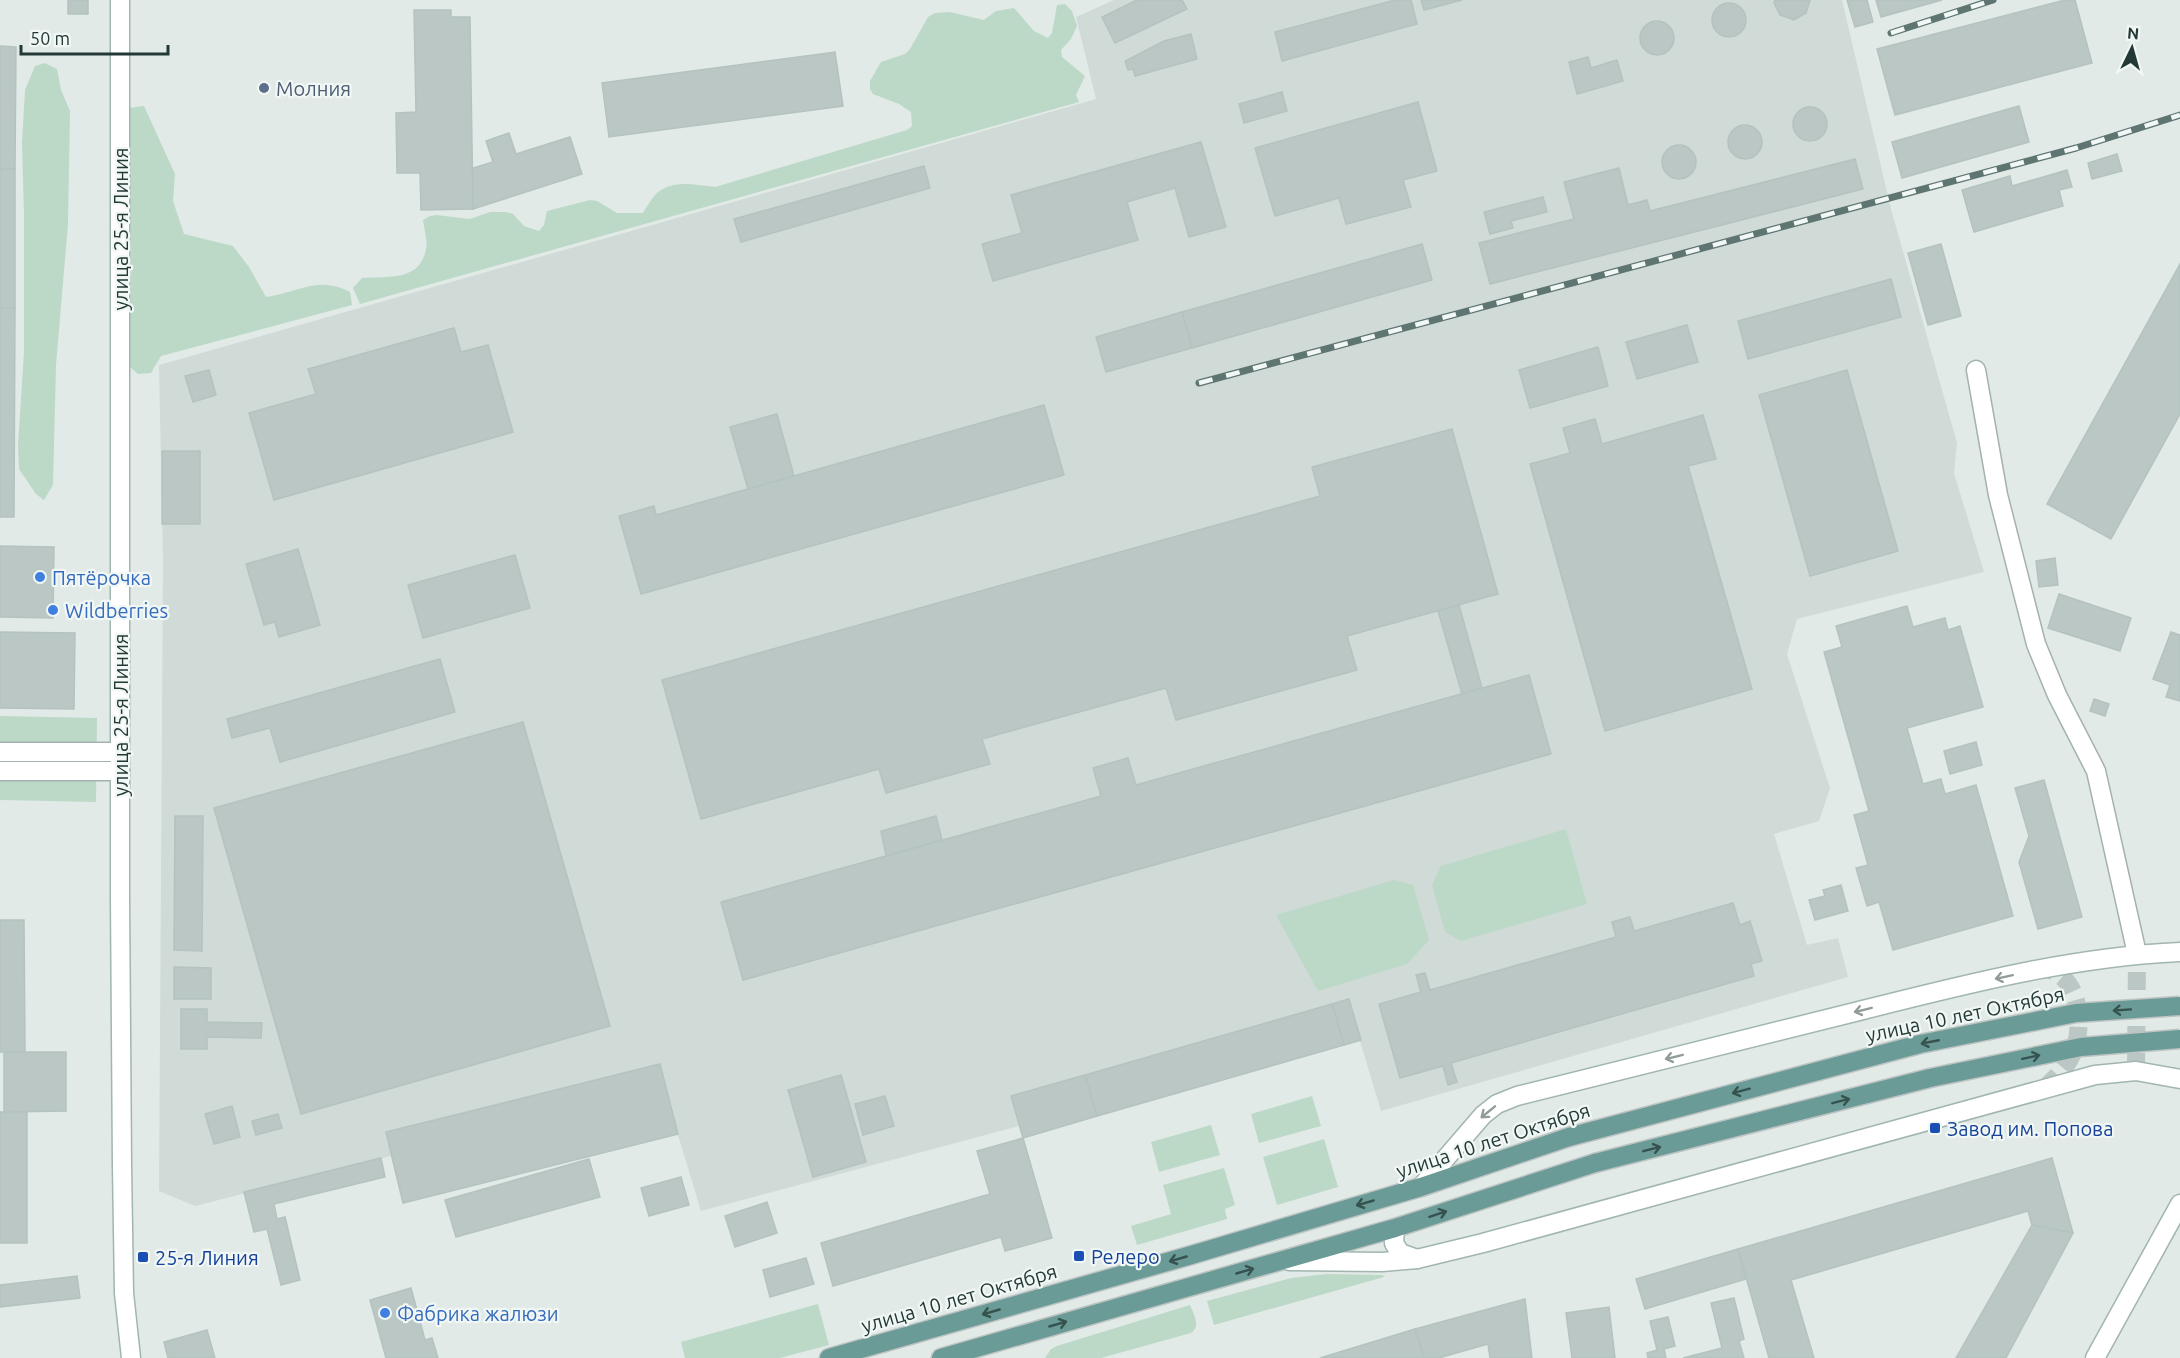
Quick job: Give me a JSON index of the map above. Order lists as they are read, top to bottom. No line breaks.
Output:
{"streets":{"main road":["улица 25-я Линия","улица 10 лет Октября"]},"places":{"other":["Молния","Пятёрочка","Wildberries","Фабрика жалюзи"],"transit":["Завод им. Попова","Релеро","25-я Линия"]},"scale_bar":"50 m","north":"top"}
